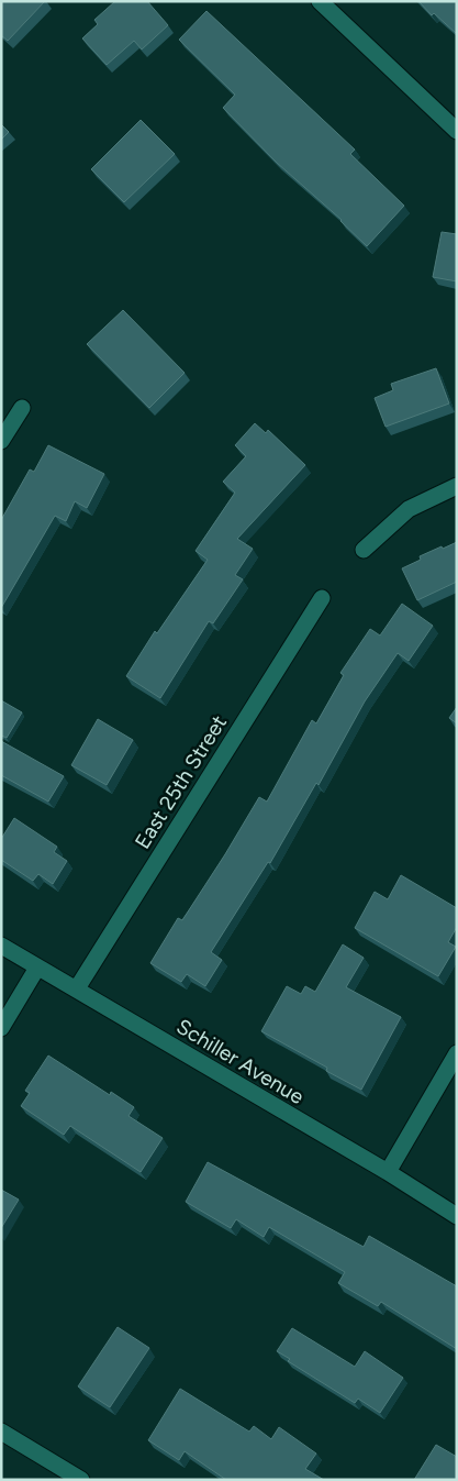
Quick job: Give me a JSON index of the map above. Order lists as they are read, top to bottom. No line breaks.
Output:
{"streets":{"street":["East 25th Street","Schiller Avenue"]},"crossings":[["East 25th Street","Schiller Avenue"]]}
